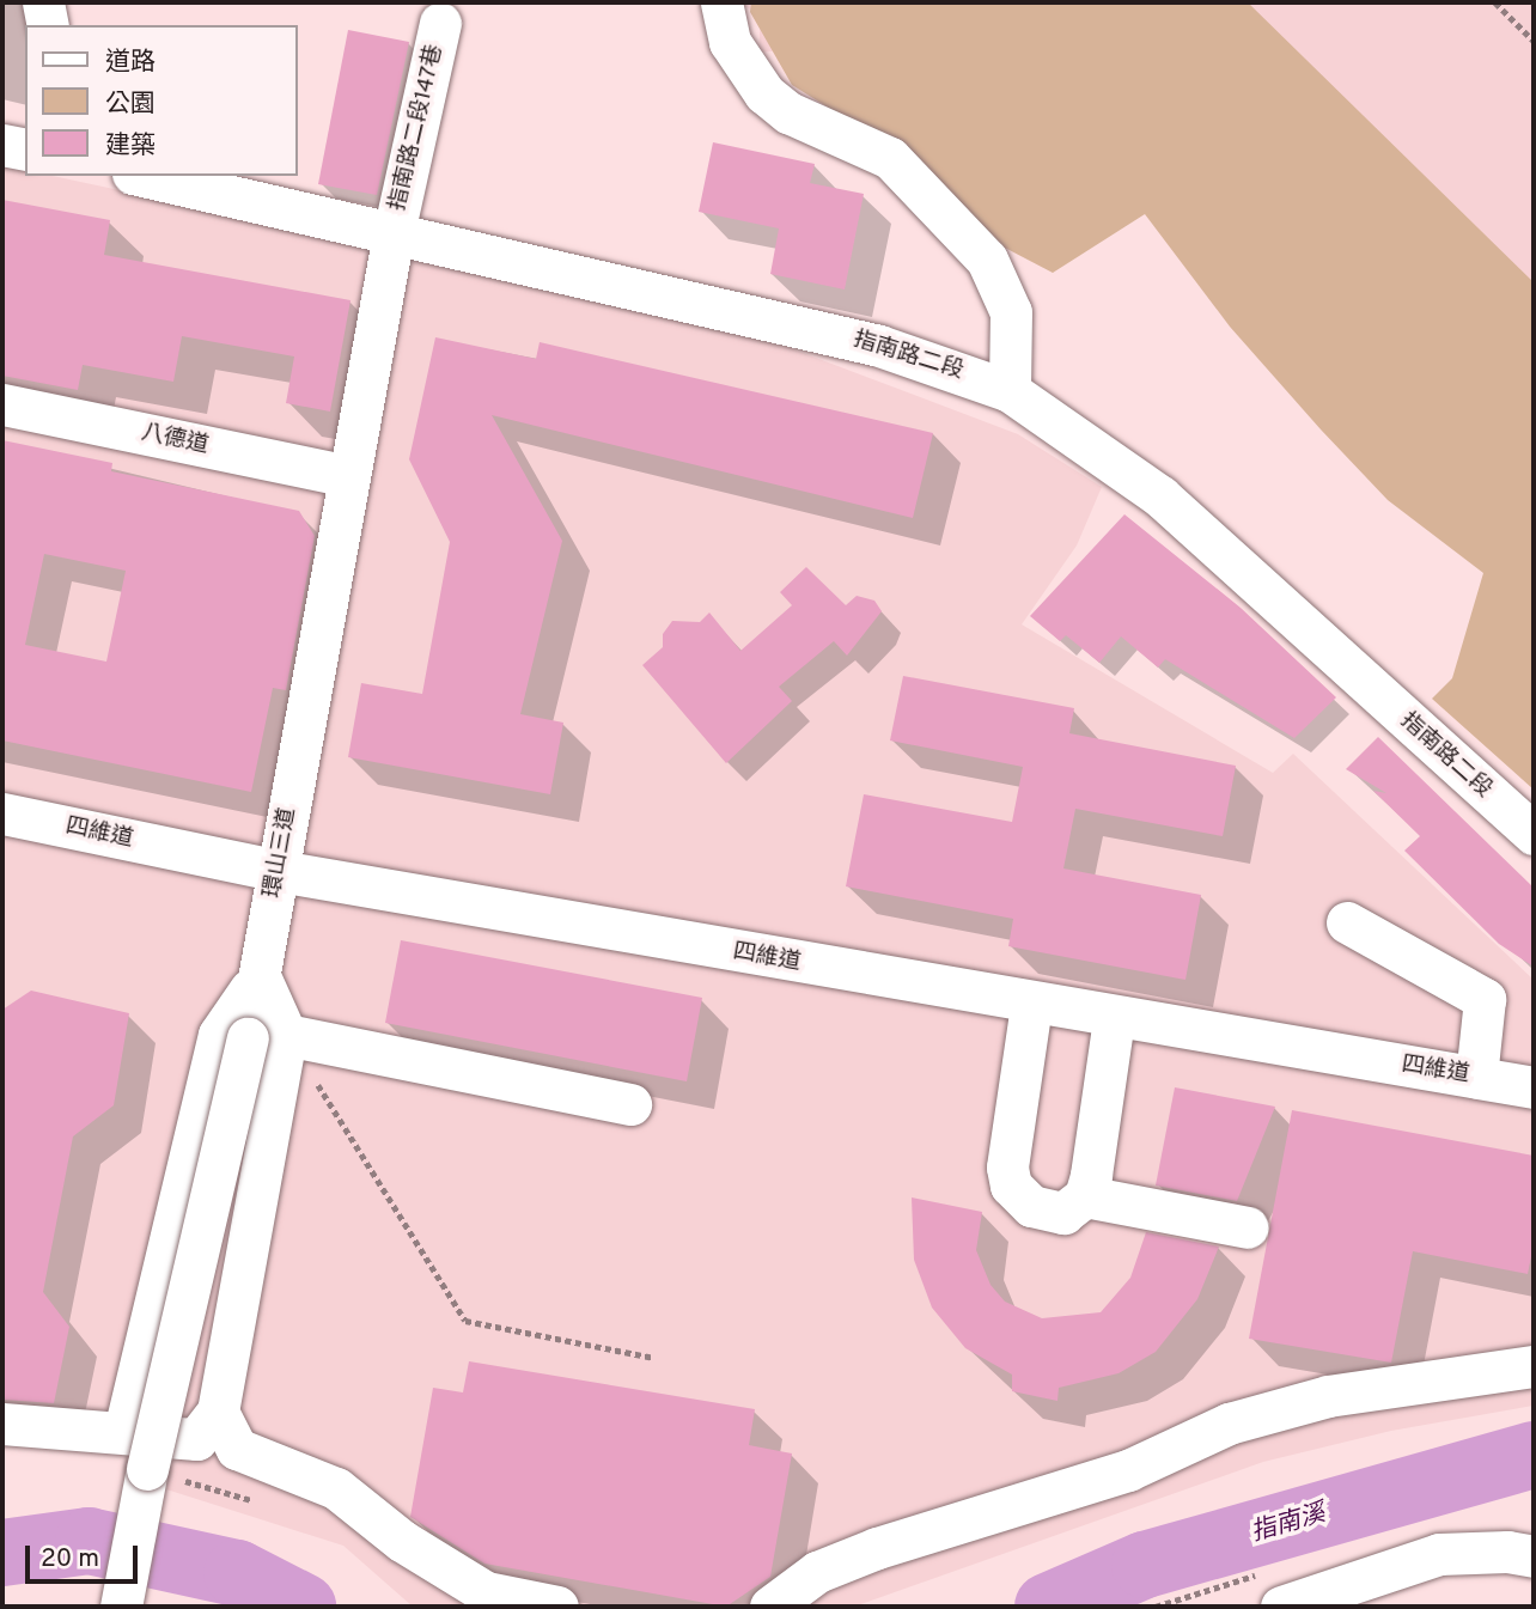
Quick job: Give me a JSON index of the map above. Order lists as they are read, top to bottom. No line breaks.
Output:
{"streets":{"street":["指南路二段147巷","指南路二段","八德道","四維道","環山三道"]},"crossings":[["指南路二段147巷","指南路二段"],["指南路二段147巷","環山三道"],["指南路二段","環山三道"],["八德道","環山三道"],["四維道","環山三道"]],"water":["指南溪"],"legend":["道路","公園","建築"],"scale_bar":"20 m"}
